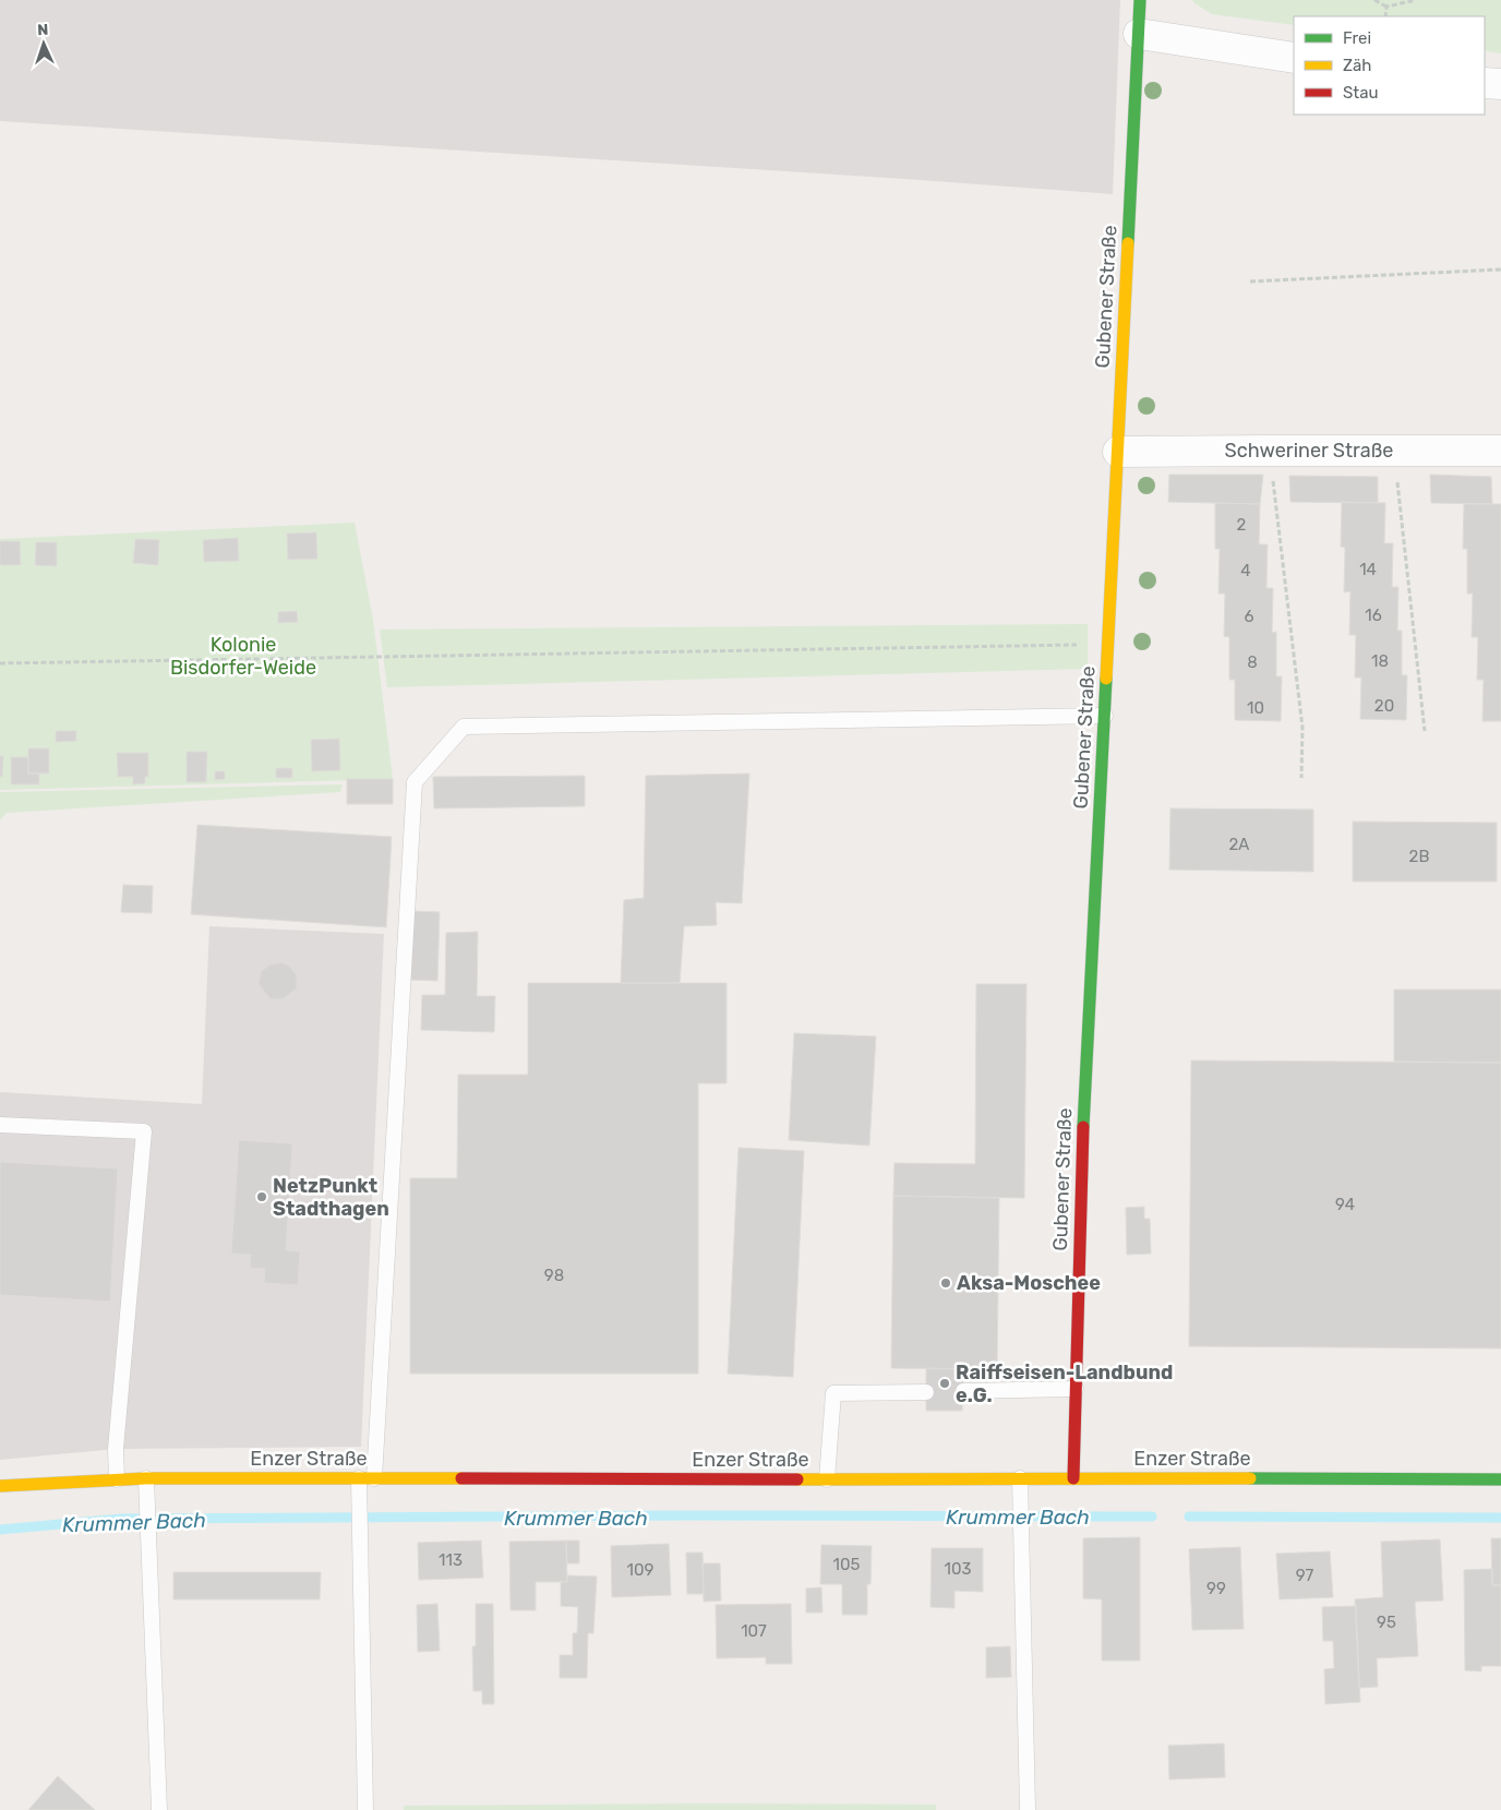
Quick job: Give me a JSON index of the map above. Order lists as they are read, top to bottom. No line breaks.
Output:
{"streets":{"street":["Gubener Straße","Schweriner Straße","Enzer Straße"]},"crossings":[["Gubener Straße","Schweriner Straße"],["Gubener Straße","Enzer Straße"]],"water":["Krummer Bach"],"parks":["Kolonie Bisdorfer-Weide"],"places":["NetzPunkt Stadthagen","Aksa-Moschee","Raiffseisen-Landbund e.G."],"house_numbers":["2","14","4","16","6","18","8","20","10","2A","2B","94","98","113","105","103","109","97","99","95","107"],"legend":["Frei","Zäh","Stau"],"north":"top"}
